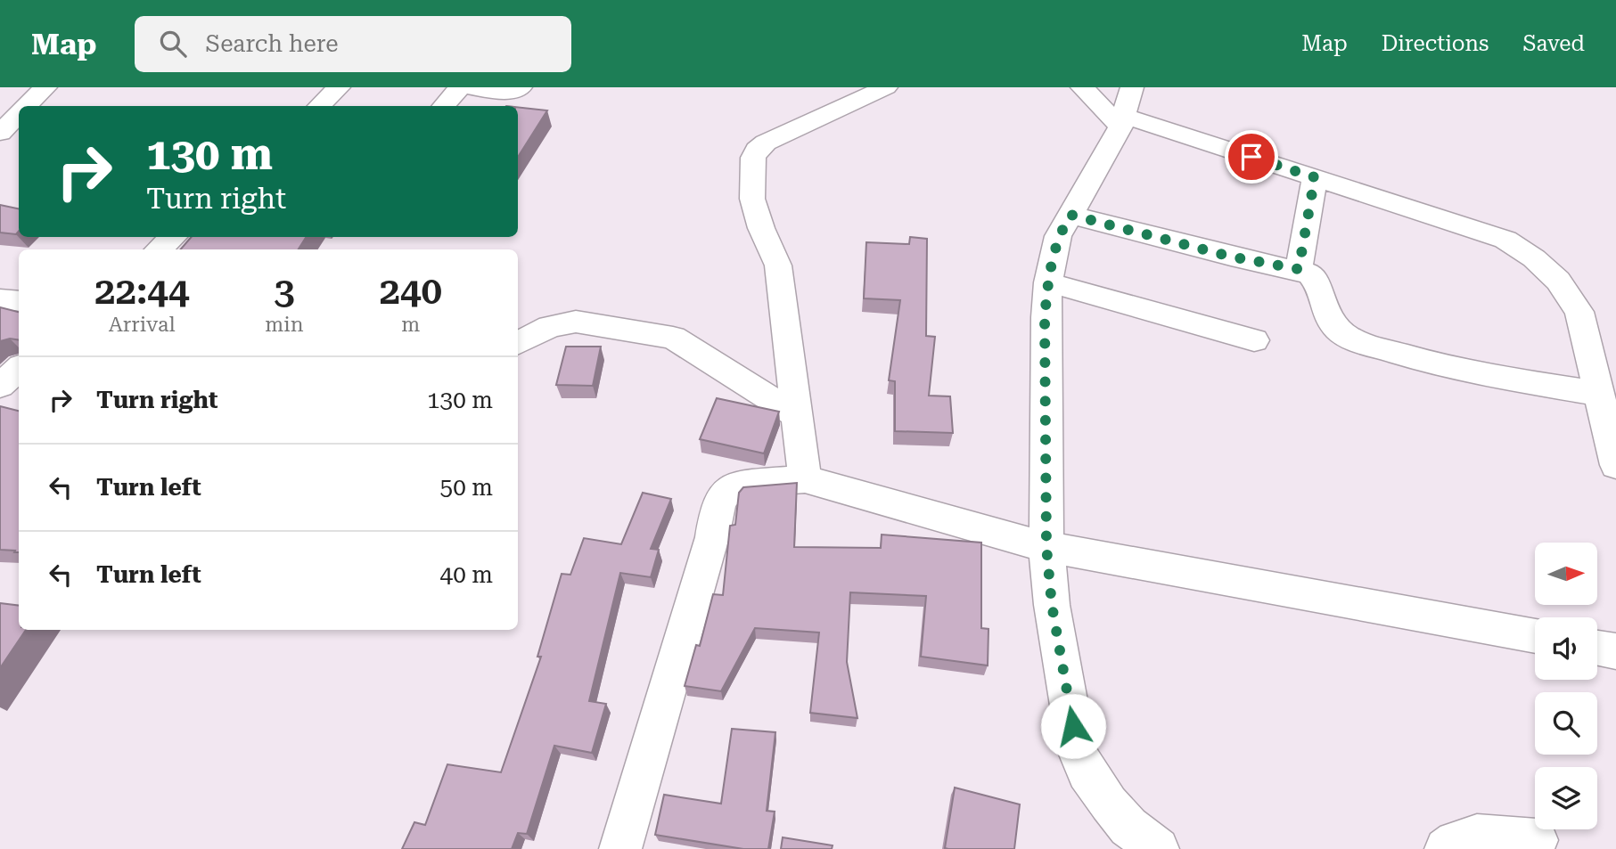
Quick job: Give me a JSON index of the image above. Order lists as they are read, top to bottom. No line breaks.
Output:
{"north":"right","page":{"header":"Map","search":"Search here","nav":["Map","Directions","Saved"],"turn":["130 m","Turn right"],"eta":["22:44","Arrival","3","min","240","m"],"list":[{"name":"Turn right","value":"130 m"},{"name":"Turn left","value":"50 m"},{"name":"Turn left","value":"40 m"}]}}
